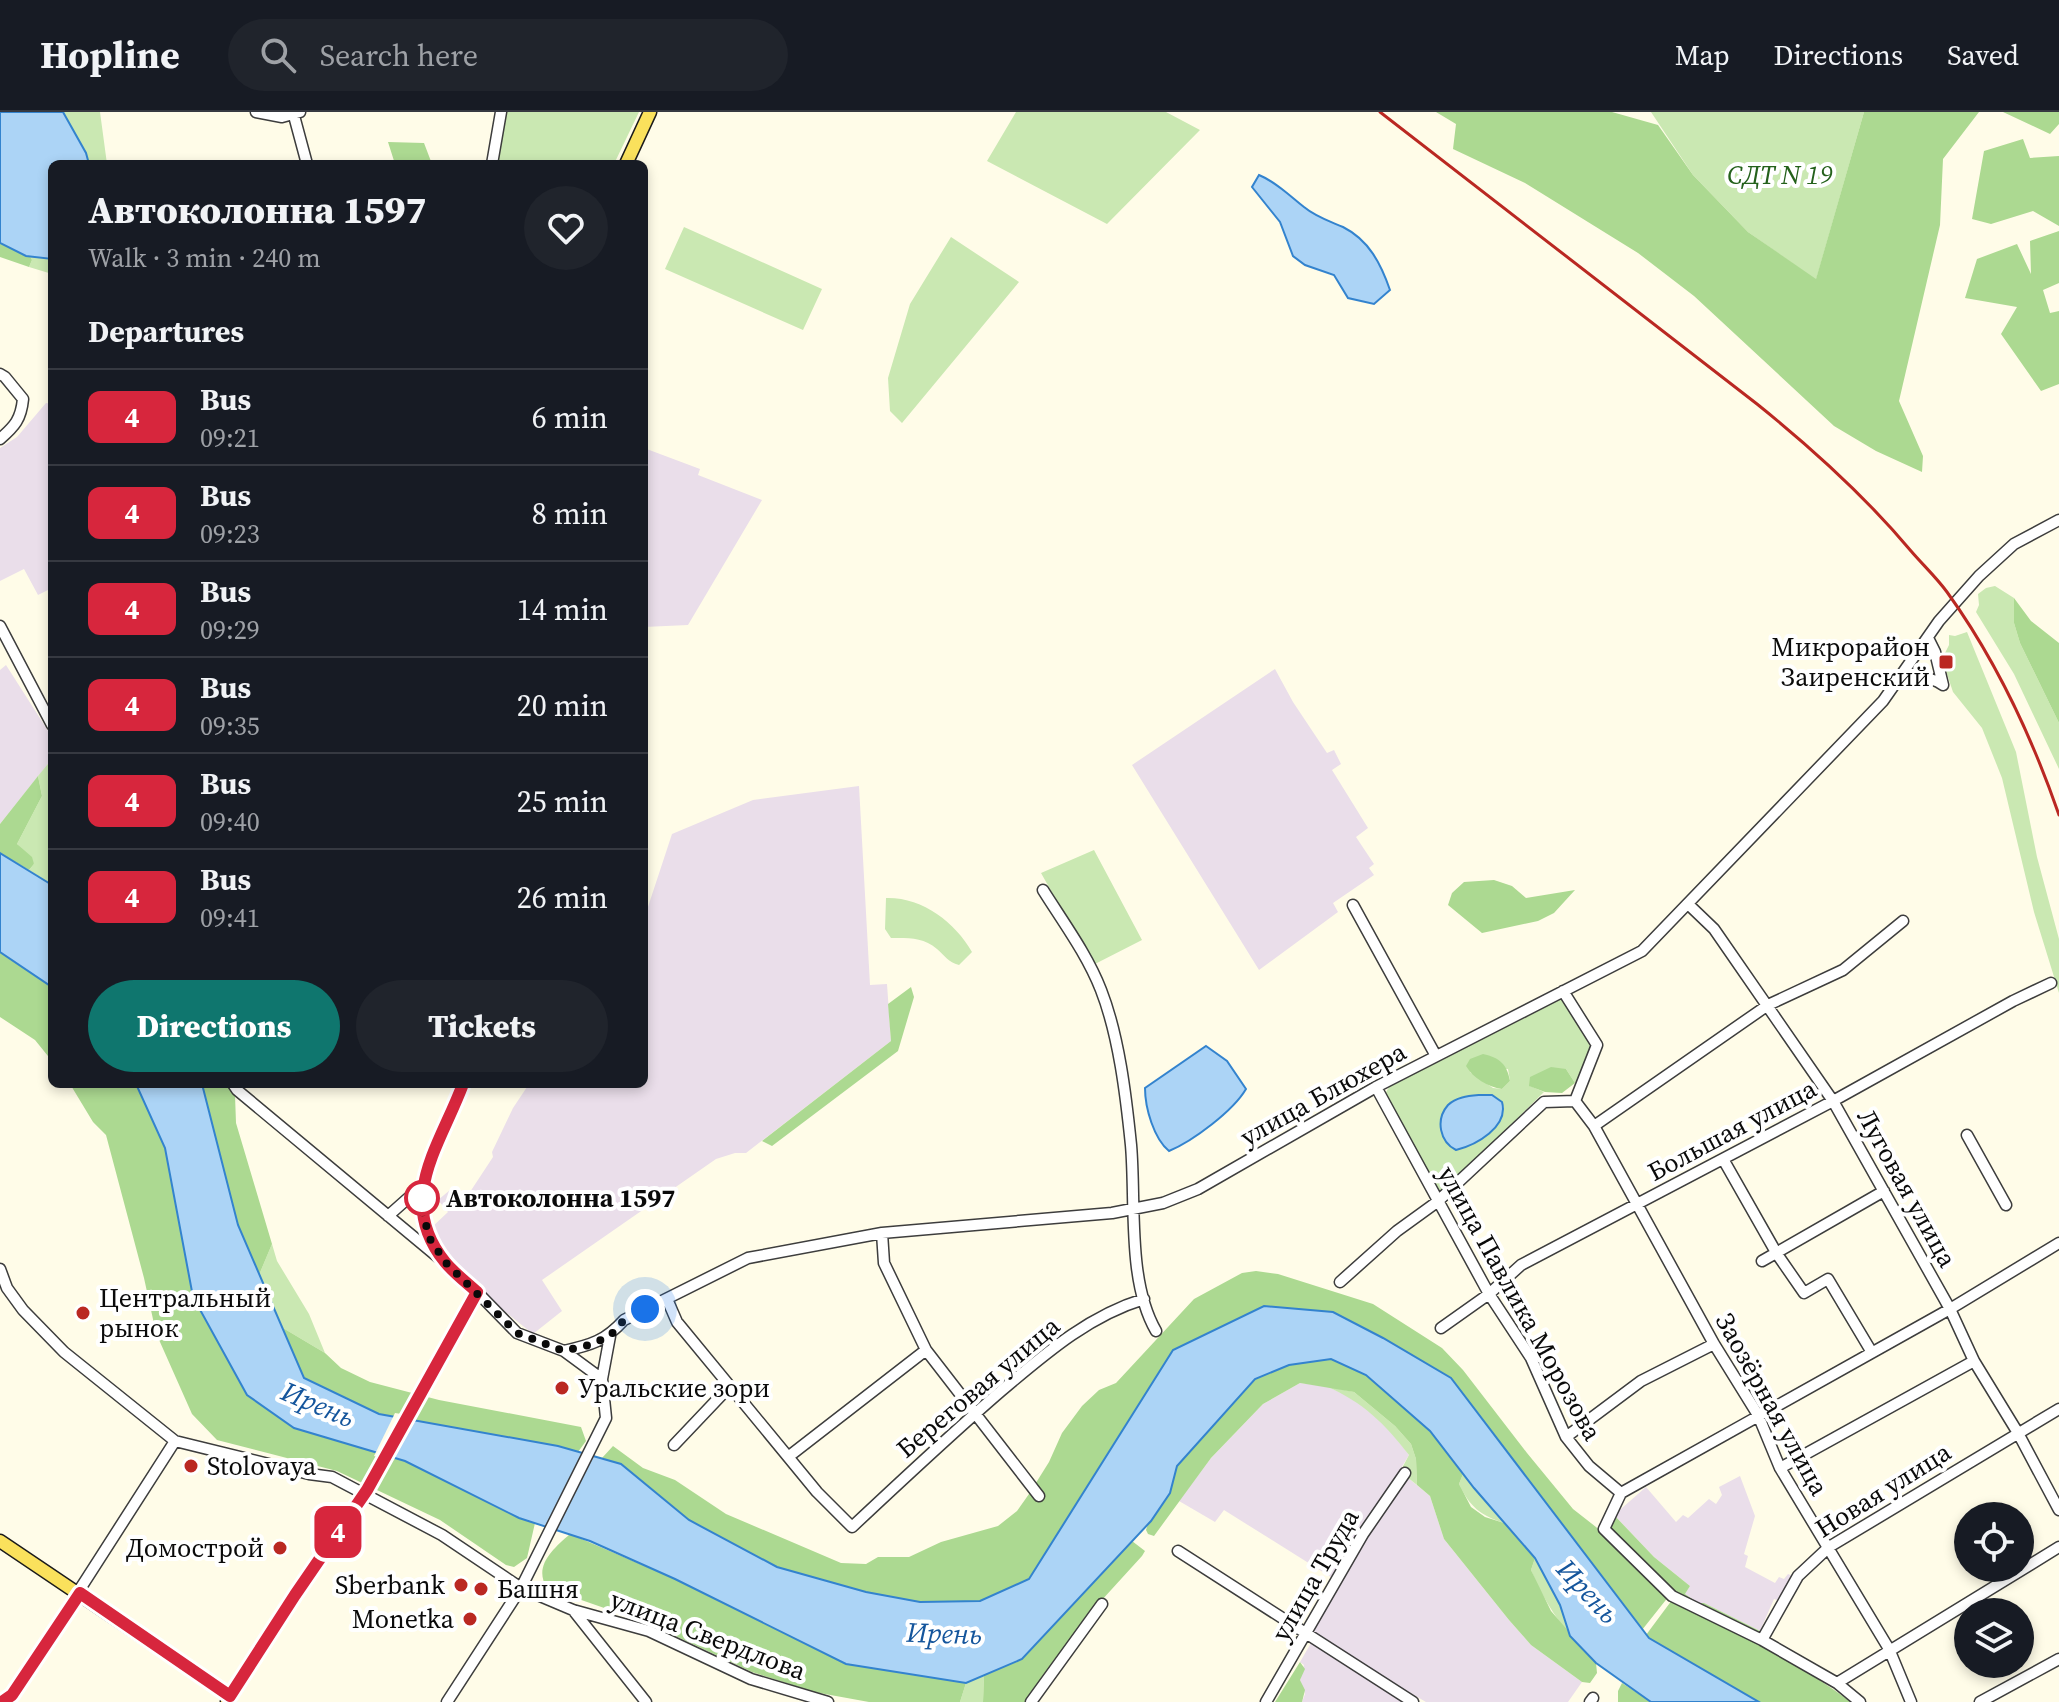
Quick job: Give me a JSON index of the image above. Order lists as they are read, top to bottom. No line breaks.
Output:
{"streets":{"street":["улица Блюхера","Большая улица","Луговая улица","улица Павлика Морозова","Береговая улица","Заозёрная улица","Новая улица","улица Труда","улица Свердлова"]},"crossings":[["улица Блюхера","Луговая улица"],["улица Блюхера","улица Павлика Морозова"],["Большая улица","Луговая улица"],["Большая улица","улица Павлика Морозова"],["Большая улица","Заозёрная улица"],["Луговая улица","Новая улица"],["Заозёрная улица","Новая улица"]],"water":["Ирень"],"parks":["СДТ N 19"],"places":{"transit":["Микрорайон Заиренский"],"other":["Автоколонна 1597","Центральный рынок","Уральские зори","Stolovaya","Домострой","Sberbank","Башня","Monetka"]},"lines":["bus line 4"],"page":{"header":"Hopline","search":"Search here","nav":["Map","Directions","Saved"],"on_map":"4","heading":[["Автоколонна 1597","Walk · 3 min · 240 m"],"Departures"],"list":[{"mark":"4","name":"Bus","note":"09:21","value":"6 min"},{"mark":"4","name":"Bus","note":"09:23","value":"8 min"},{"mark":"4","name":"Bus","note":"09:29","value":"14 min"},{"mark":"4","name":"Bus","note":"09:35","value":"20 min"},{"mark":"4","name":"Bus","note":"09:40","value":"25 min"},{"mark":"4","name":"Bus","note":"09:41","value":"26 min"}],"buttons":["Directions","Tickets"]}}
